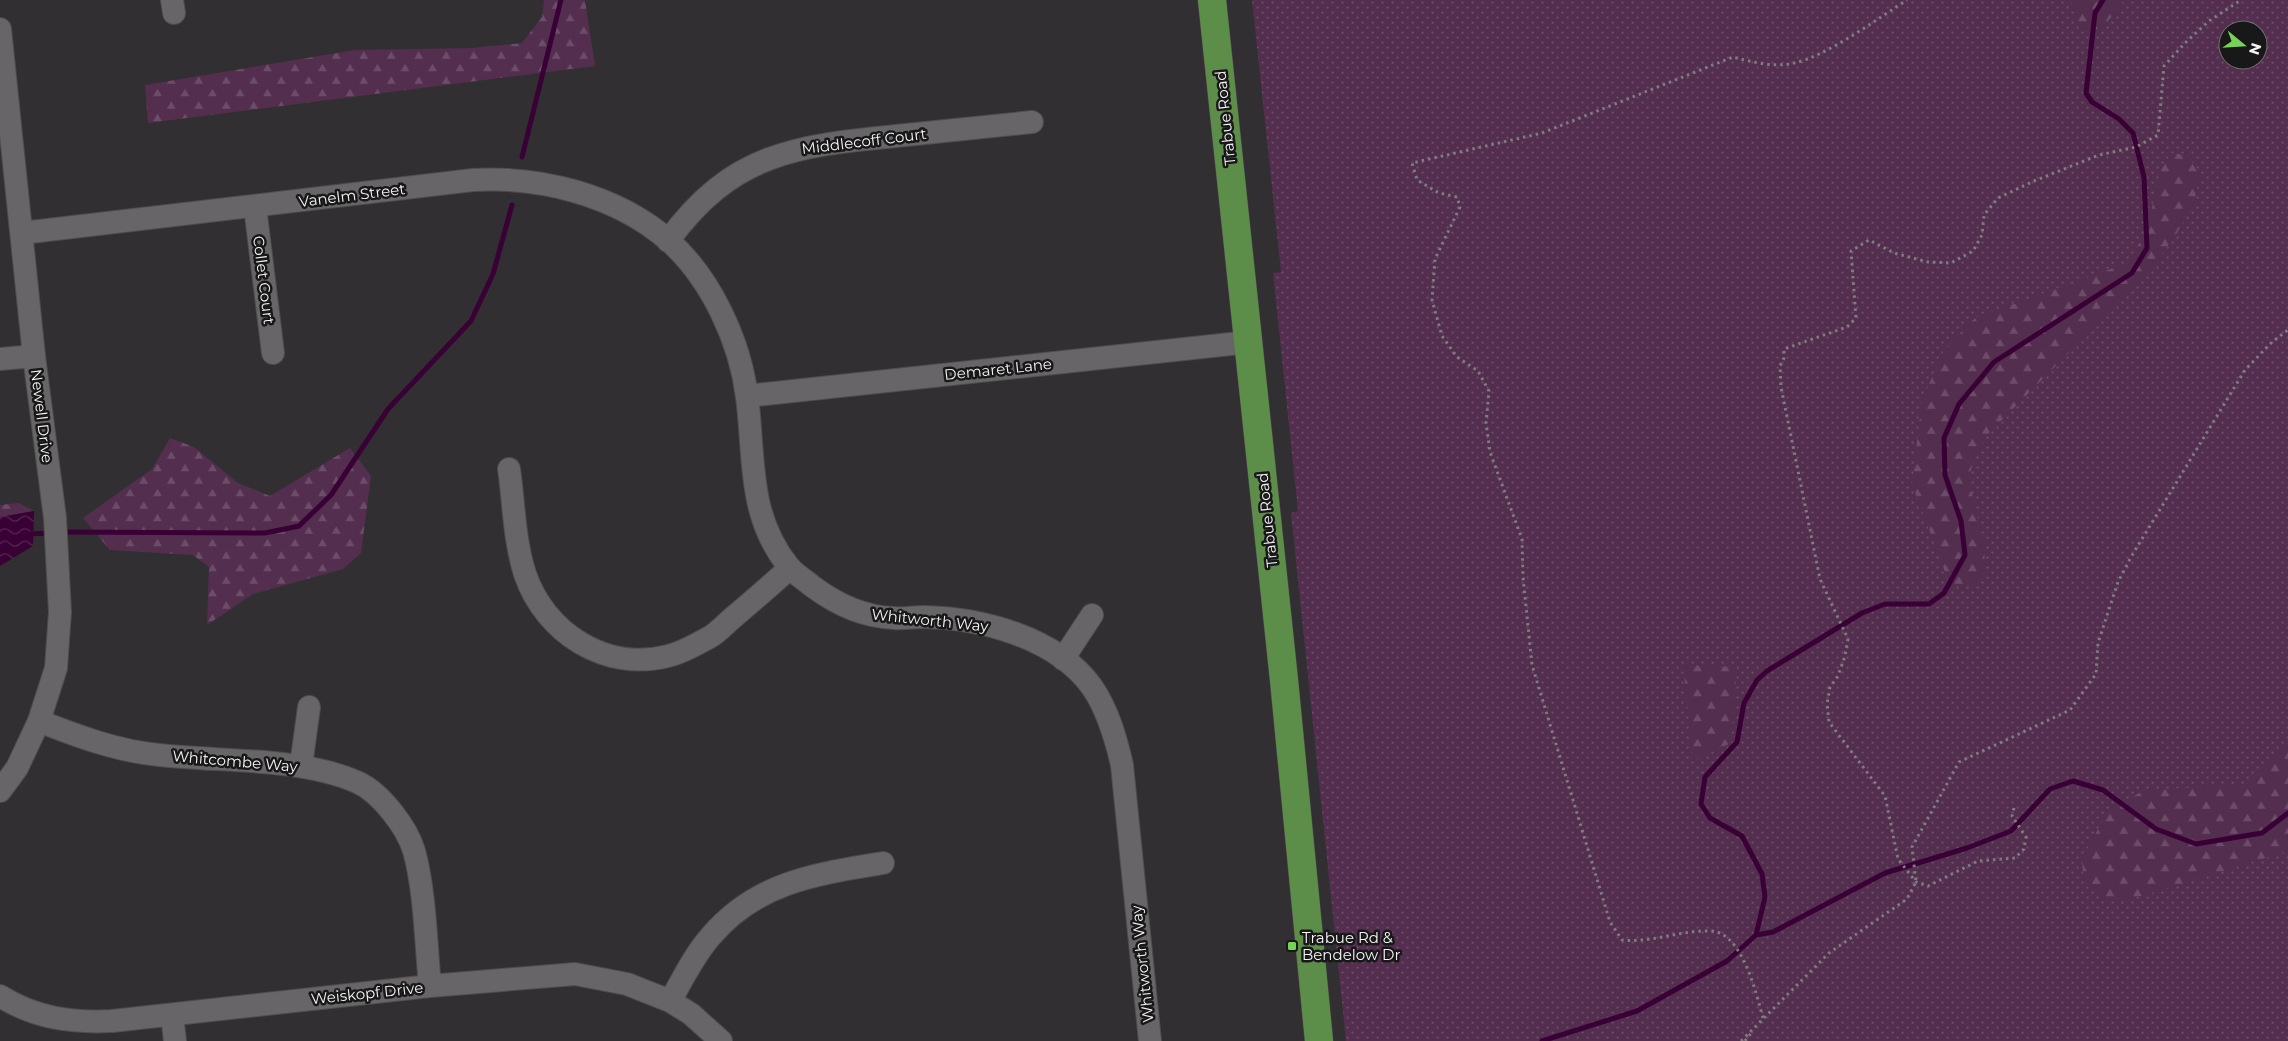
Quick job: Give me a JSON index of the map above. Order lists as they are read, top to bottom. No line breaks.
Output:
{"streets":{"main road":["Trabue Road"],"street":["Middlecoff Court","Vanelm Street","Collet Court","Demaret Lane","Newell Drive","Whitworth Way","Whitcombe Way","Weiskopf Drive"]},"crossings":[["Trabue Road","Demaret Lane"],["Middlecoff Court","Vanelm Street"],["Middlecoff Court","Whitworth Way"],["Vanelm Street","Collet Court"],["Vanelm Street","Newell Drive"],["Vanelm Street","Whitworth Way"],["Demaret Lane","Whitworth Way"],["Newell Drive","Whitcombe Way"],["Whitcombe Way","Weiskopf Drive"]],"places":{"transit":["Trabue Rd & Bendelow Dr"]},"north":"right"}
